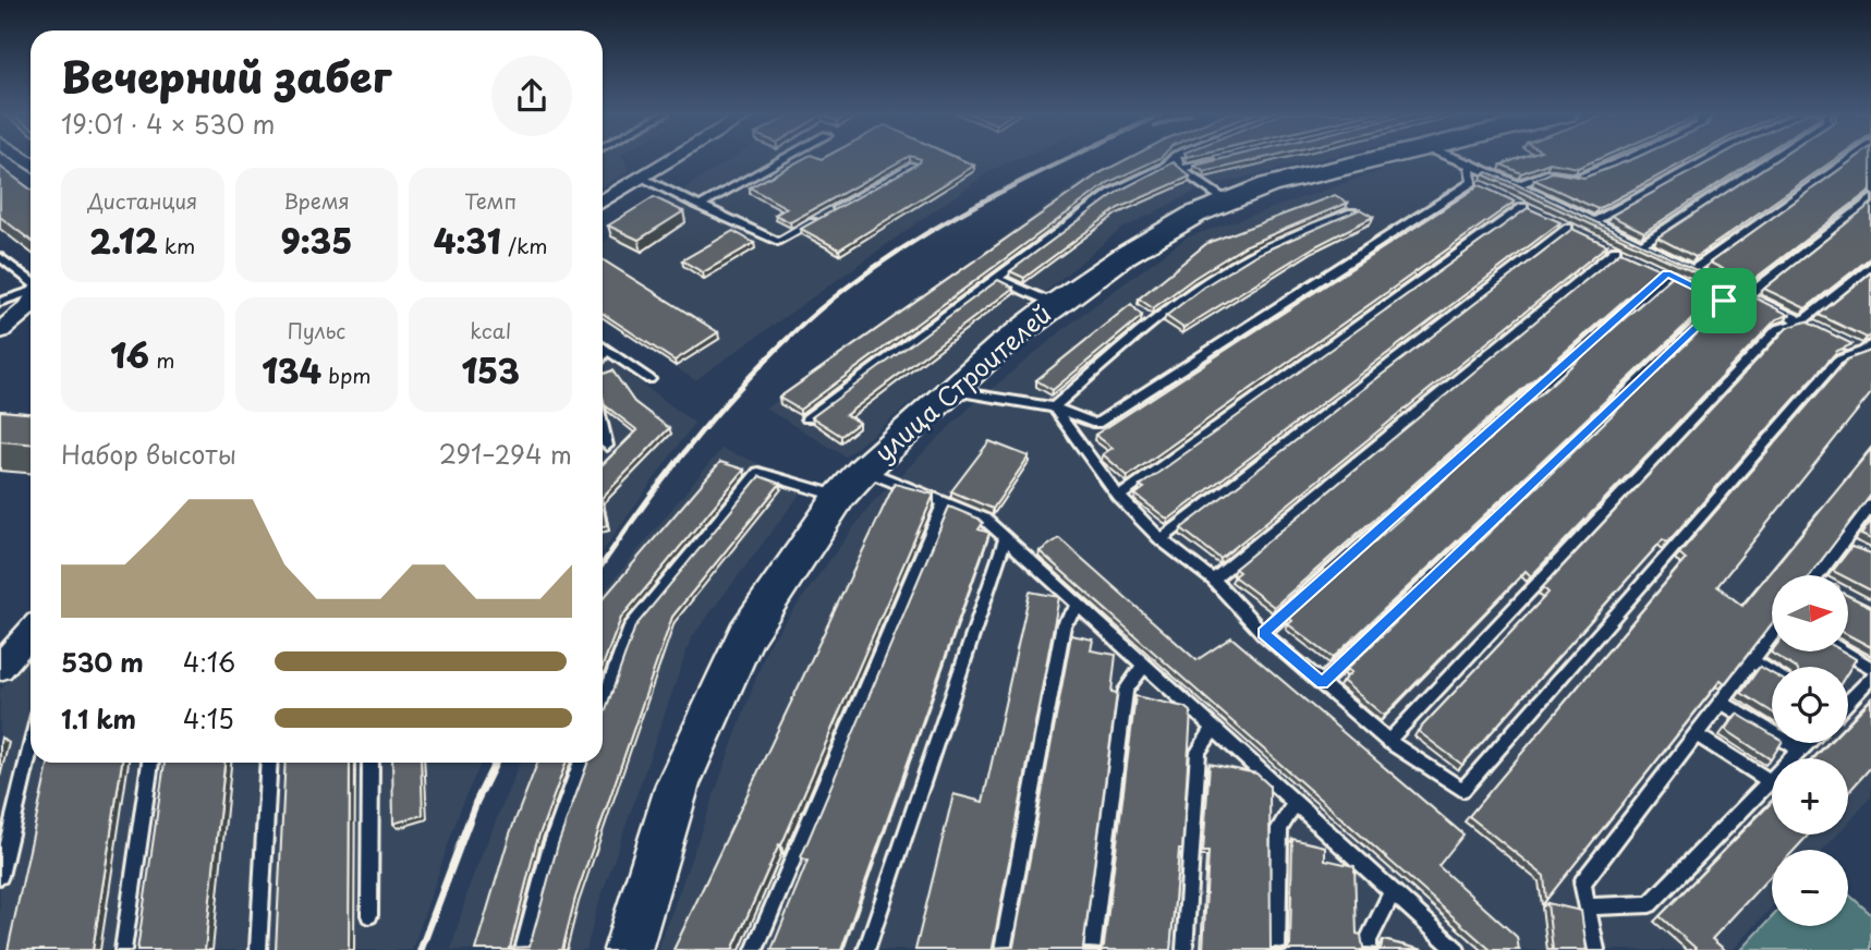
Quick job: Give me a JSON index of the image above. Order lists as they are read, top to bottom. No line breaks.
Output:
{"streets":{"main road":["улица Строителей"]},"north":"right","page":{"heading":["Вечерний забег","19:01 · 4 × 530 m"],"stats":[["Дистанция","2.12 km"],["Время","9:35"],["Темп","4:31 /km"],["16 m"],["Пульс","134 bpm"],["kcal","153"]],"chart":["Набор высоты","291–294 m"],"map_buttons":["+","−"],"list":[{"name":"530 m","note":"4:16"},{"name":"1.1 km","note":"4:15"}]}}
